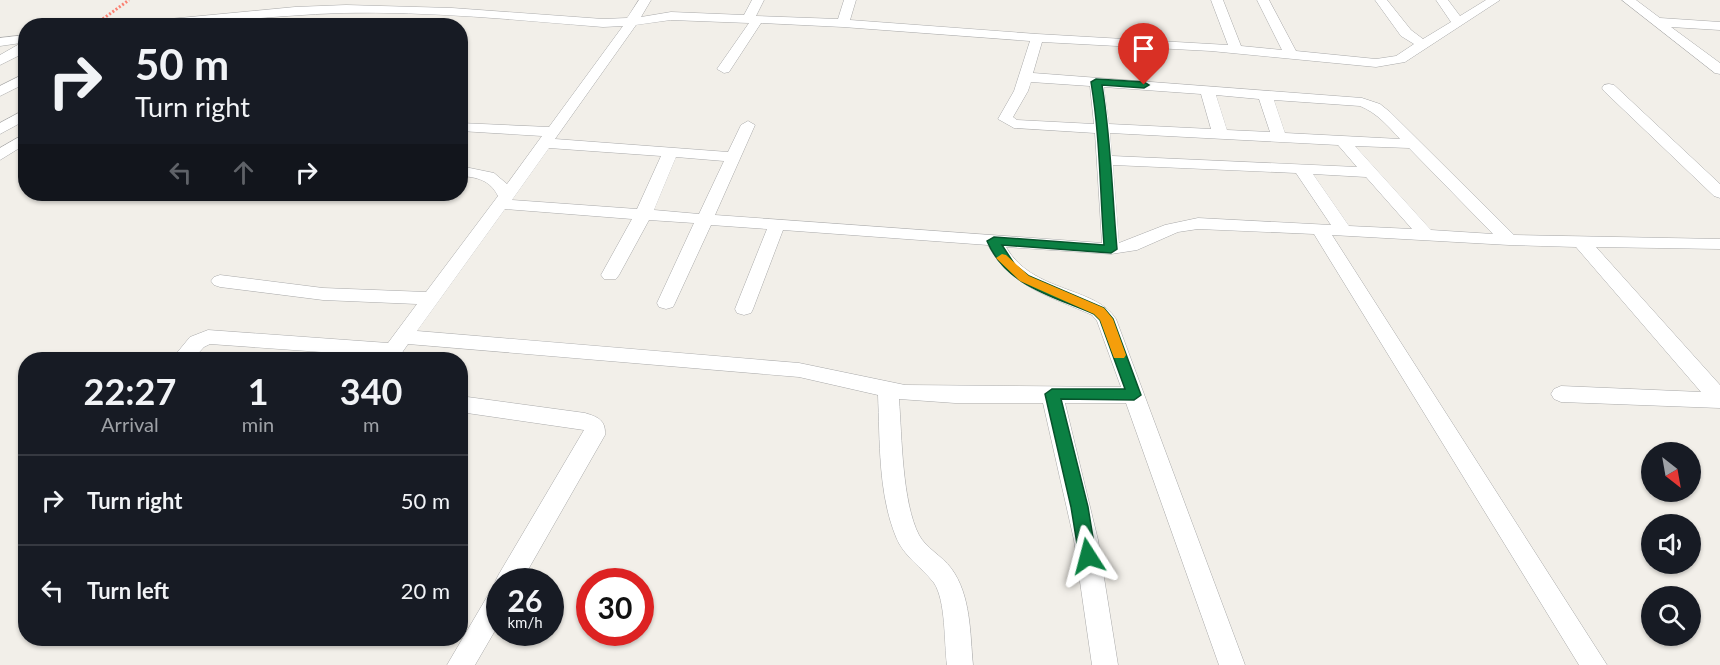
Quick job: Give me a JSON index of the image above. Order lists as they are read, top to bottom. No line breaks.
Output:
{"north":"bottom right","page":{"turn":["50 m","Turn right"],"eta":["22:27","Arrival","1","min","340","m"],"list":[{"name":"Turn right","value":"50 m"},{"name":"Turn left","value":"20 m"}],"speed":"26 km/h","limit":"30"}}
